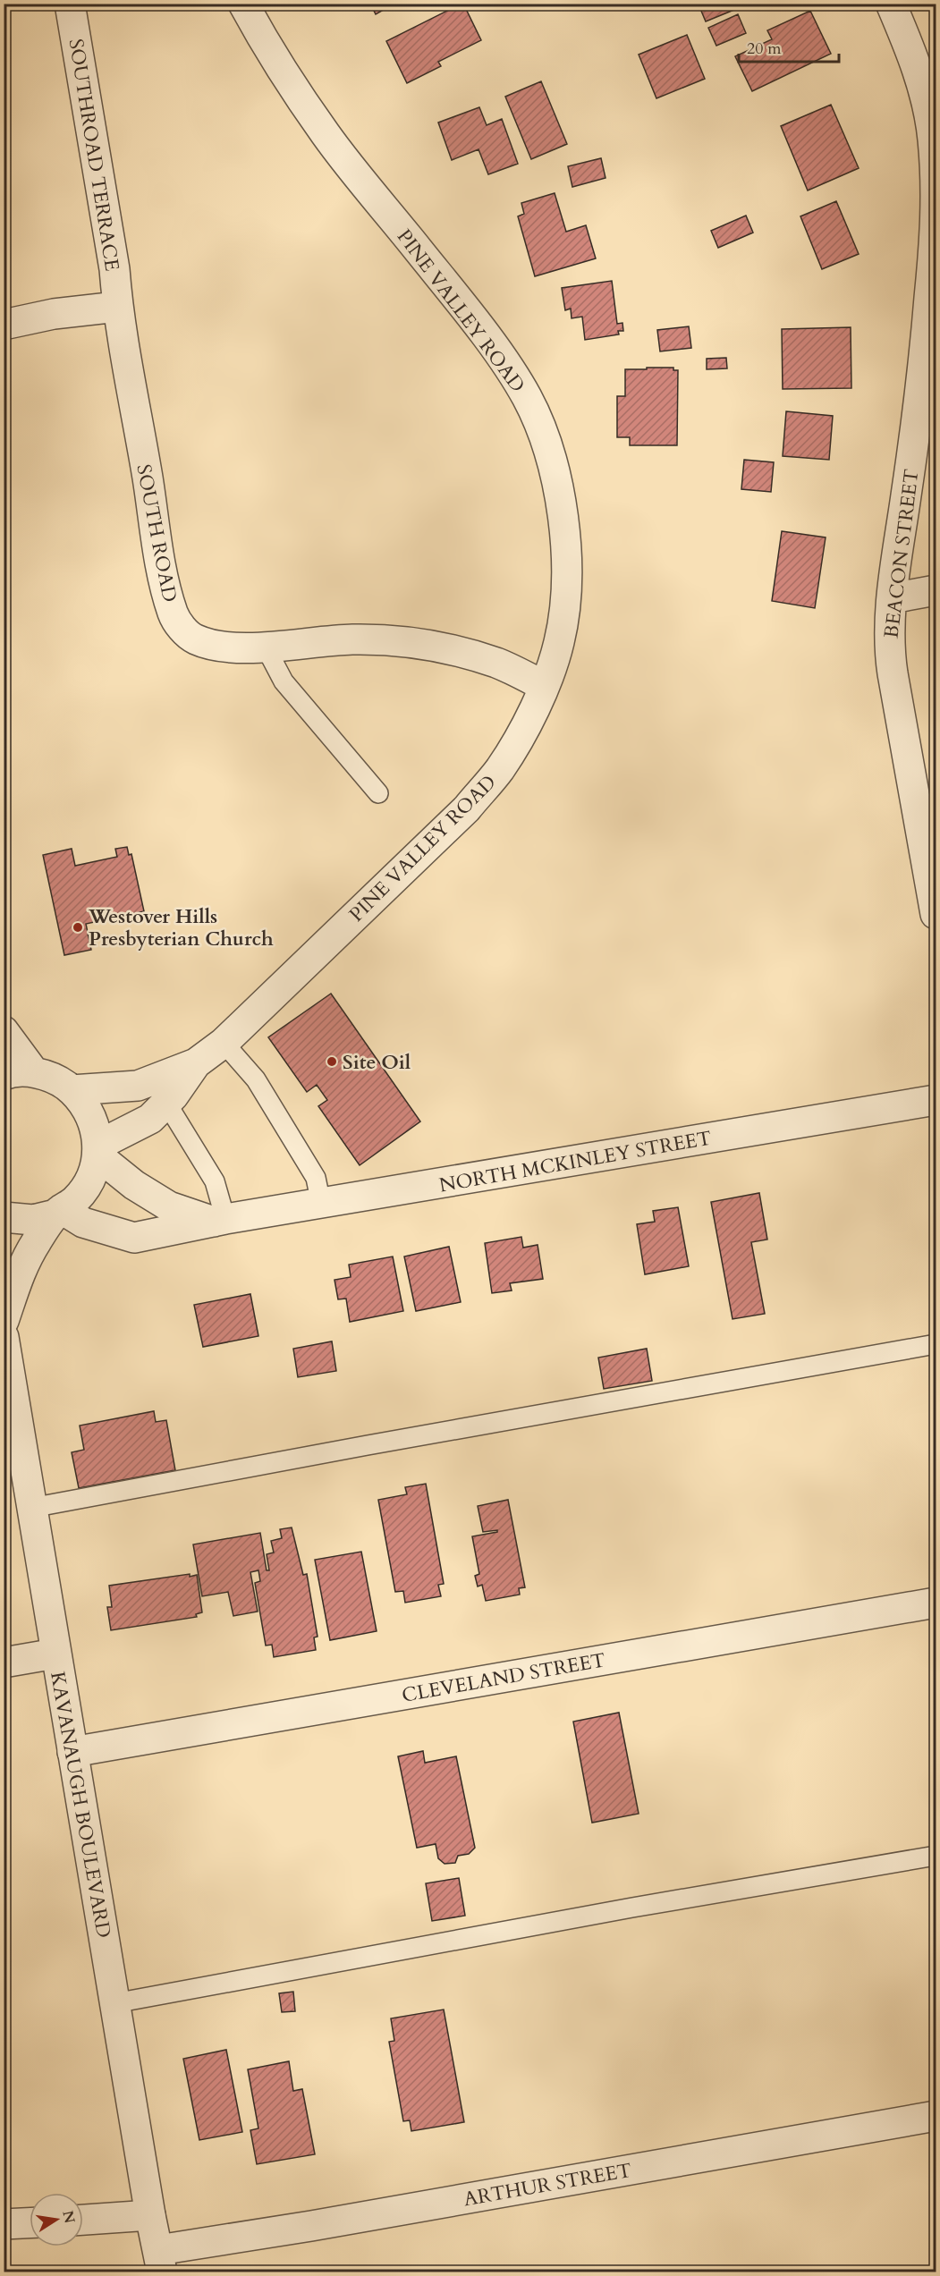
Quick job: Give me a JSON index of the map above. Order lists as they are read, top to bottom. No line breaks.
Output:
{"streets":{"street":["SOUTHROAD TERRACE","PINE VALLEY ROAD","SOUTH ROAD","BEACON STREET","NORTH MCKINLEY STREET","CLEVELAND STREET","KAVANAUGH BOULEVARD","ARTHUR STREET"]},"crossings":[["SOUTHROAD TERRACE","SOUTH ROAD"],["PINE VALLEY ROAD","SOUTH ROAD"],["CLEVELAND STREET","KAVANAUGH BOULEVARD"],["KAVANAUGH BOULEVARD","ARTHUR STREET"]],"places":["Westover Hills Presbyterian Church","Site Oil"],"scale_bar":"20 m","north":"right"}
